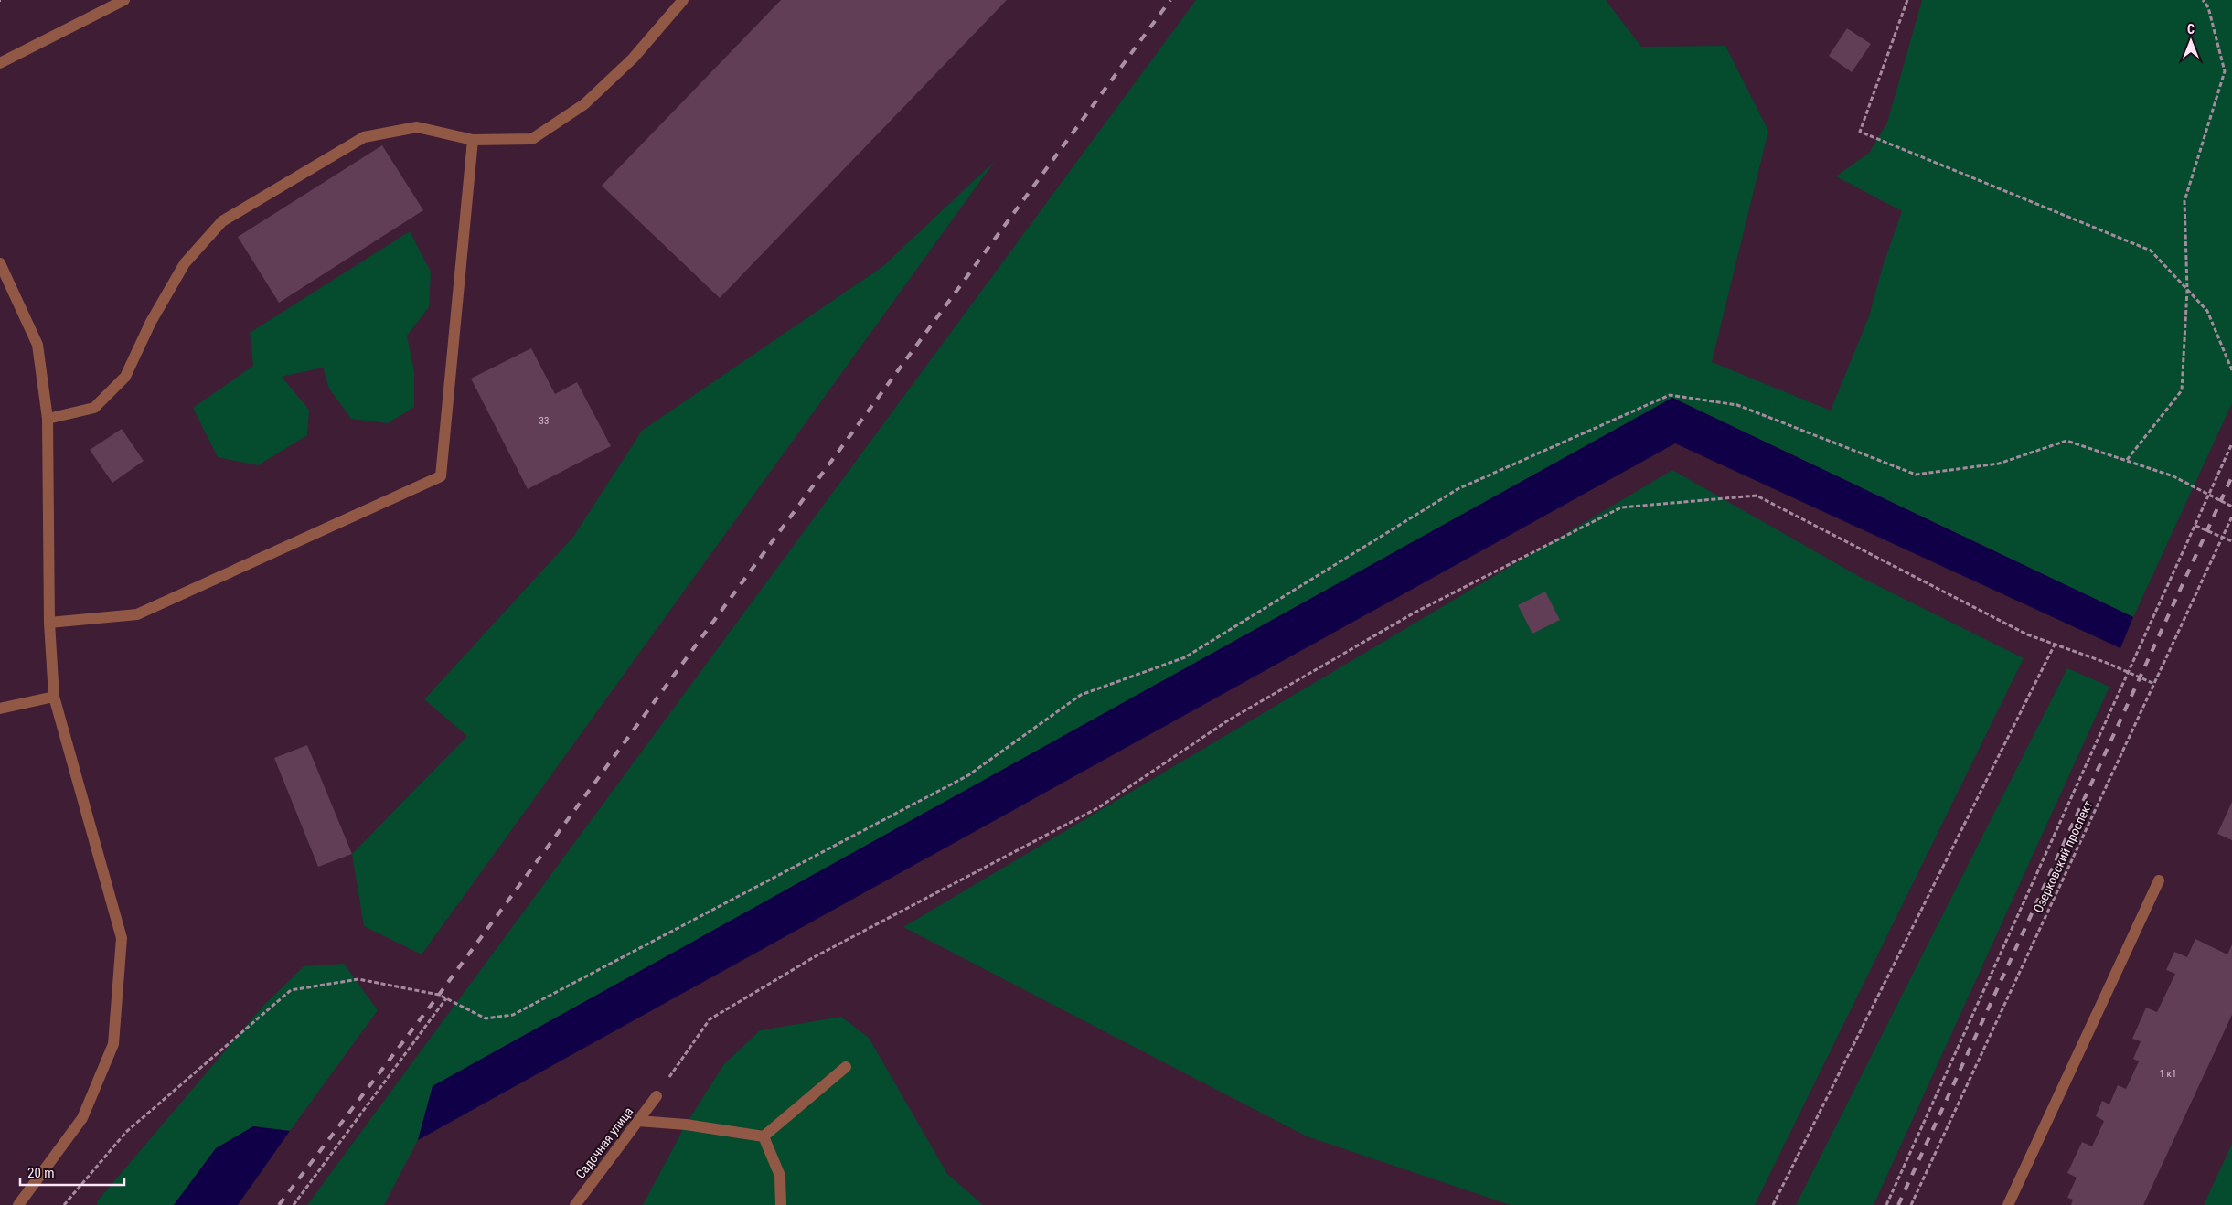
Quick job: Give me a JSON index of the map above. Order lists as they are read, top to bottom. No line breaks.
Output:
{"streets":{"lane":["Садочная улица"],"path":["Озерковский проспект"]},"house_numbers":["33","1 к1"],"scale_bar":"20 m","north":"top"}
